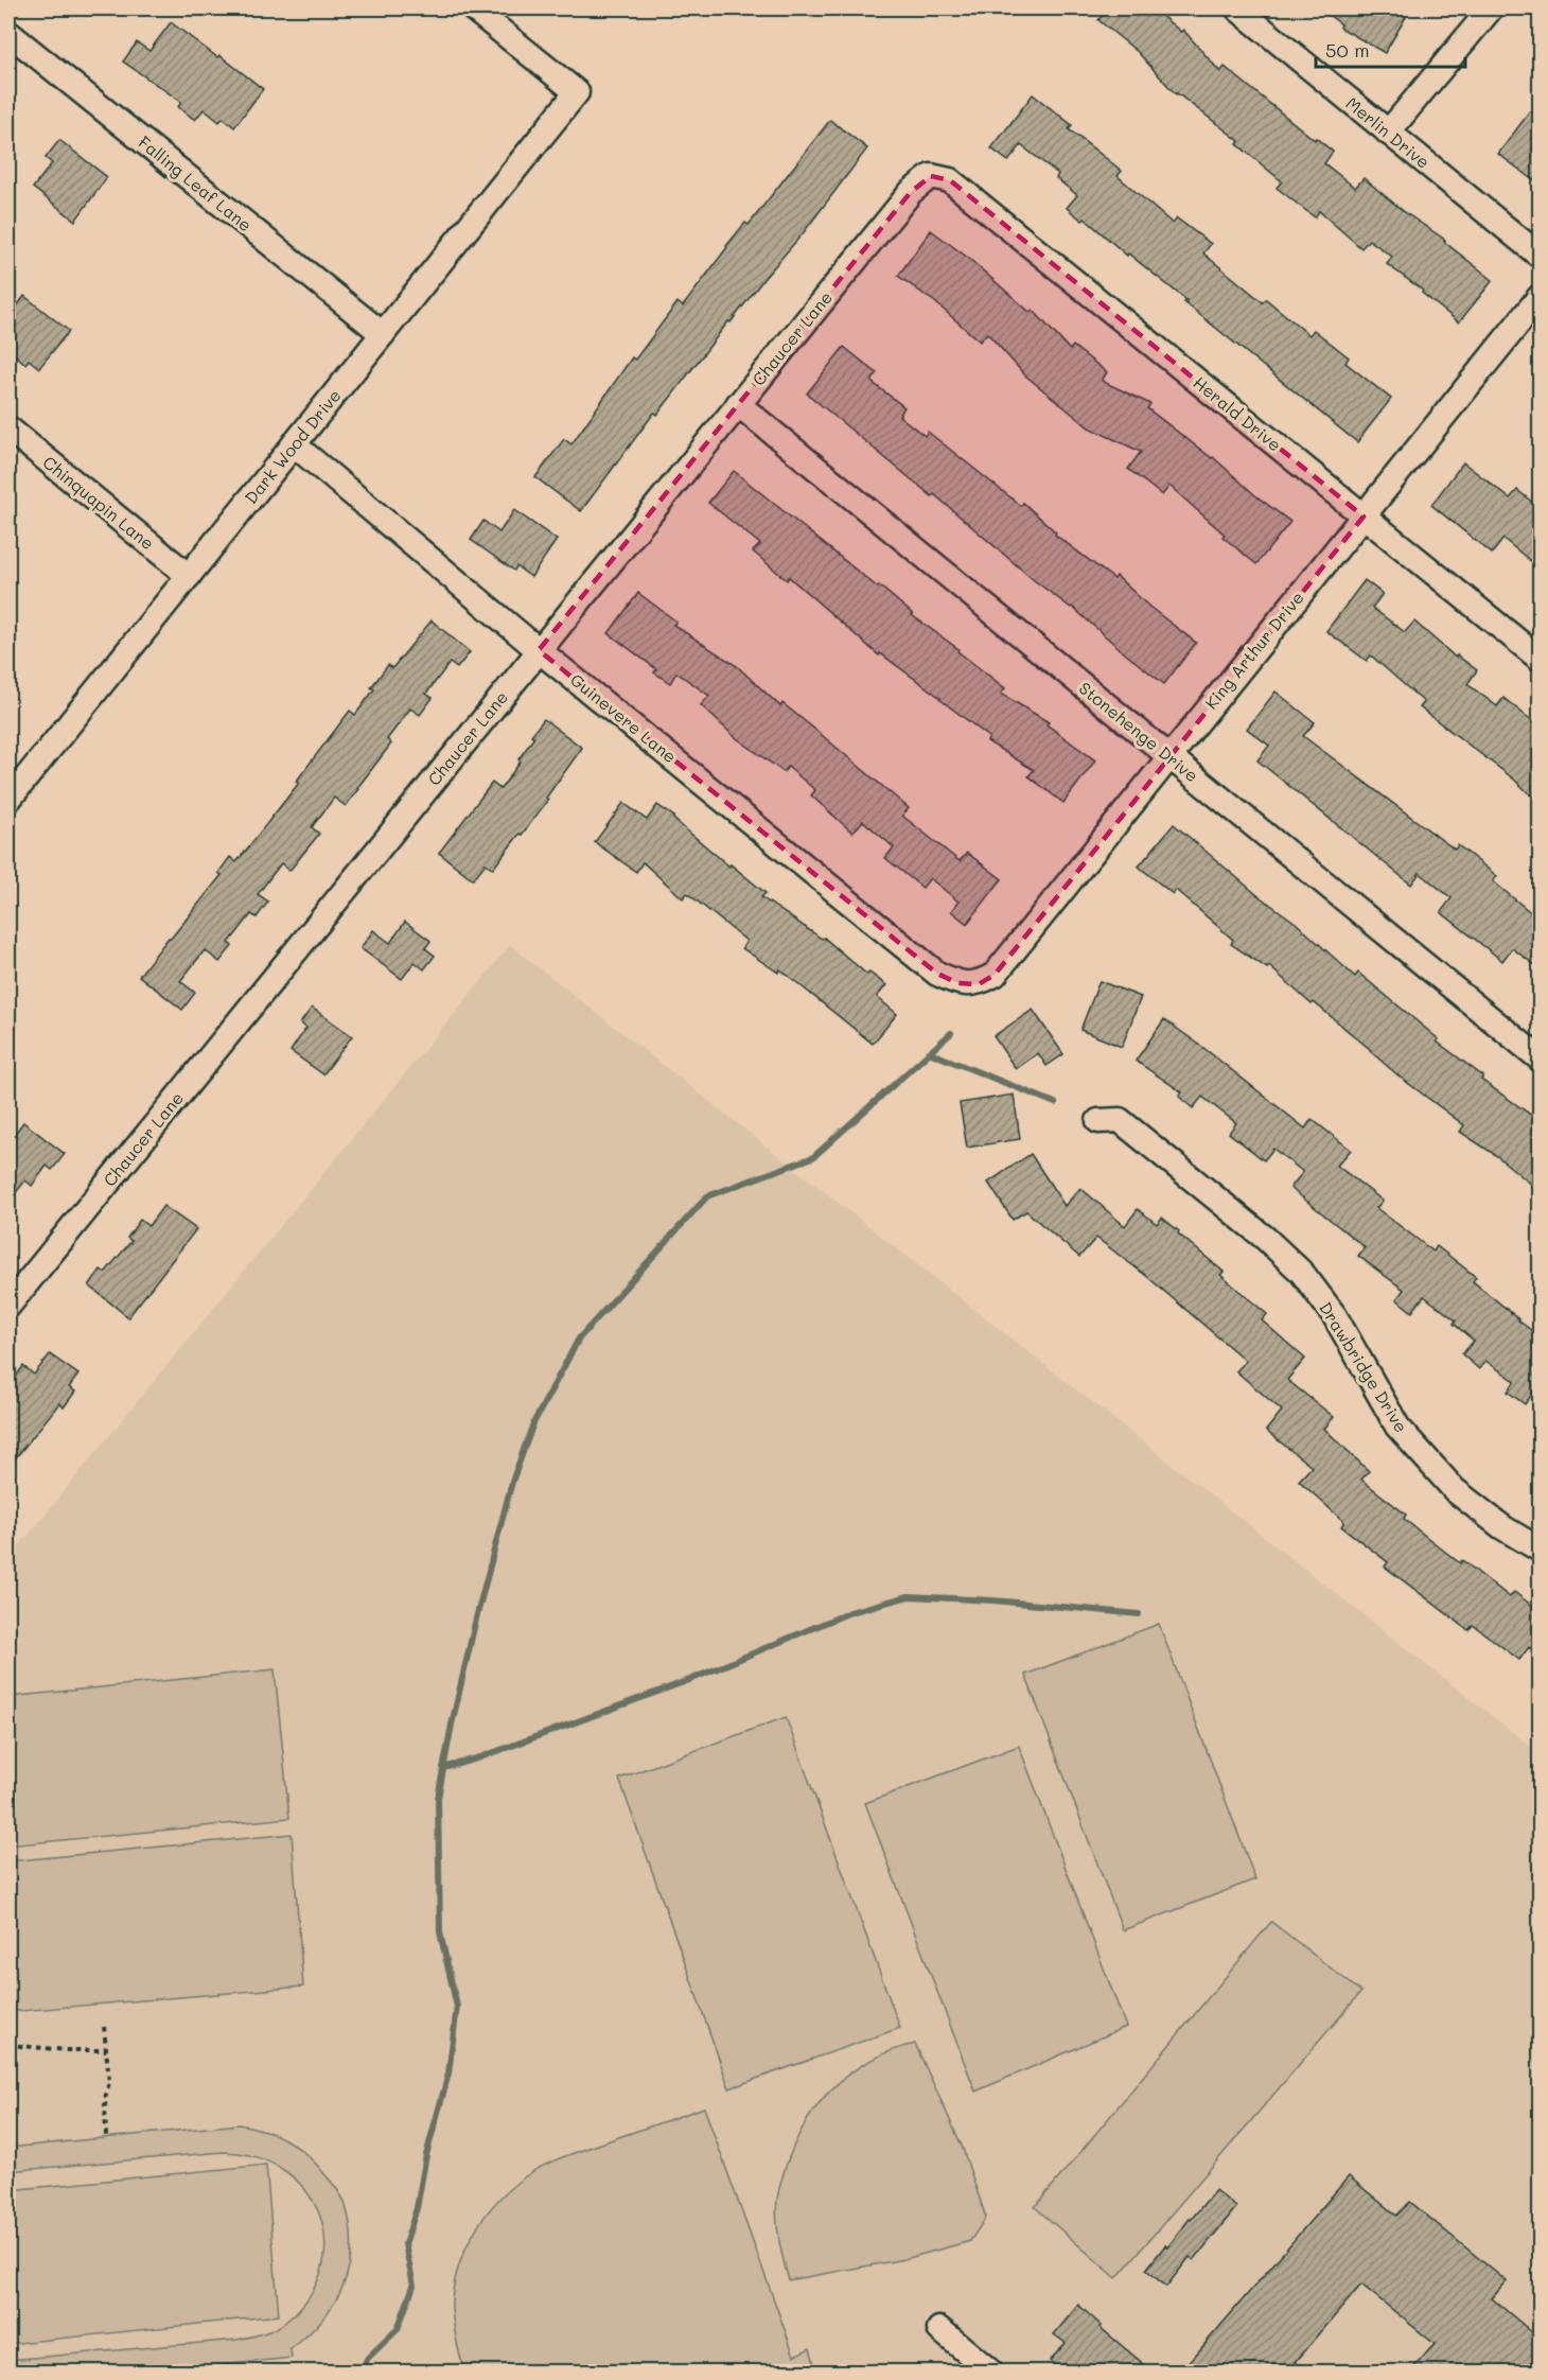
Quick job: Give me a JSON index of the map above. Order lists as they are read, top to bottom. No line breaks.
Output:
{"streets":{"street":["Merlin Drive","Falling Leaf Lane","Chaucer Lane","Herald Drive","Dark Wood Drive","Chinquapin Lane","King Arthur Drive","Guinevere Lane","Stonehenge Drive","Drawbridge Drive"]},"crossings":[["Falling Leaf Lane","Dark Wood Drive"],["Chaucer Lane","Herald Drive"],["Chaucer Lane","Guinevere Lane"],["Chaucer Lane","Stonehenge Drive"],["Herald Drive","King Arthur Drive"],["Dark Wood Drive","Chinquapin Lane"],["Dark Wood Drive","Guinevere Lane"],["King Arthur Drive","Guinevere Lane"],["King Arthur Drive","Stonehenge Drive"]],"scale_bar":"50 m"}
